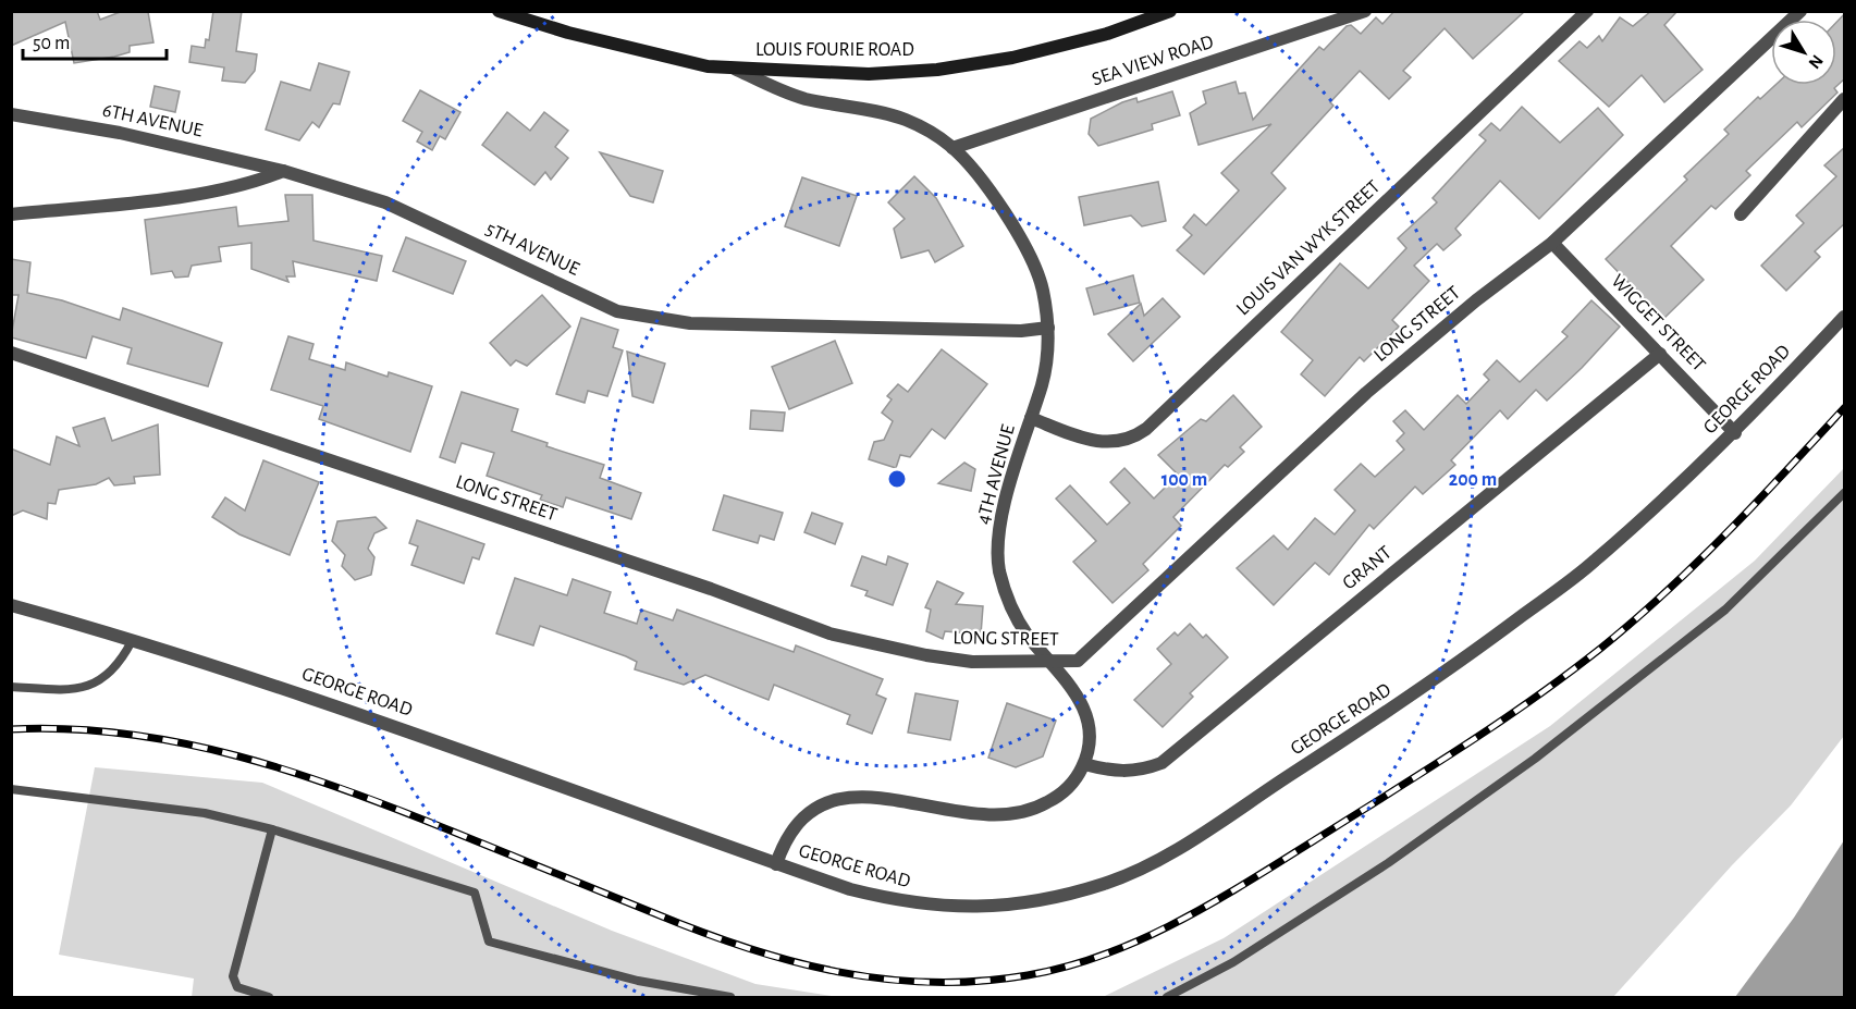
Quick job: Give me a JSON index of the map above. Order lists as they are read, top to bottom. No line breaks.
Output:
{"streets":{"main road":["LOUIS FOURIE ROAD"],"street":["SEA VIEW ROAD","6TH AVENUE","LOUIS VAN WYK STREET","5TH AVENUE","WIGGET STREET","LONG STREET","GEORGE ROAD","4TH AVENUE","GRANT"]},"crossings":[["LOUIS FOURIE ROAD","4TH AVENUE"],["SEA VIEW ROAD","4TH AVENUE"],["6TH AVENUE","5TH AVENUE"],["LOUIS VAN WYK STREET","4TH AVENUE"],["5TH AVENUE","4TH AVENUE"],["WIGGET STREET","LONG STREET"],["WIGGET STREET","GEORGE ROAD"],["WIGGET STREET","GRANT"],["LONG STREET","4TH AVENUE"],["GEORGE ROAD","4TH AVENUE"],["4TH AVENUE","GRANT"]],"scale_bar":"50 m","north":"bottom right","rings":["100 m","200 m"]}
